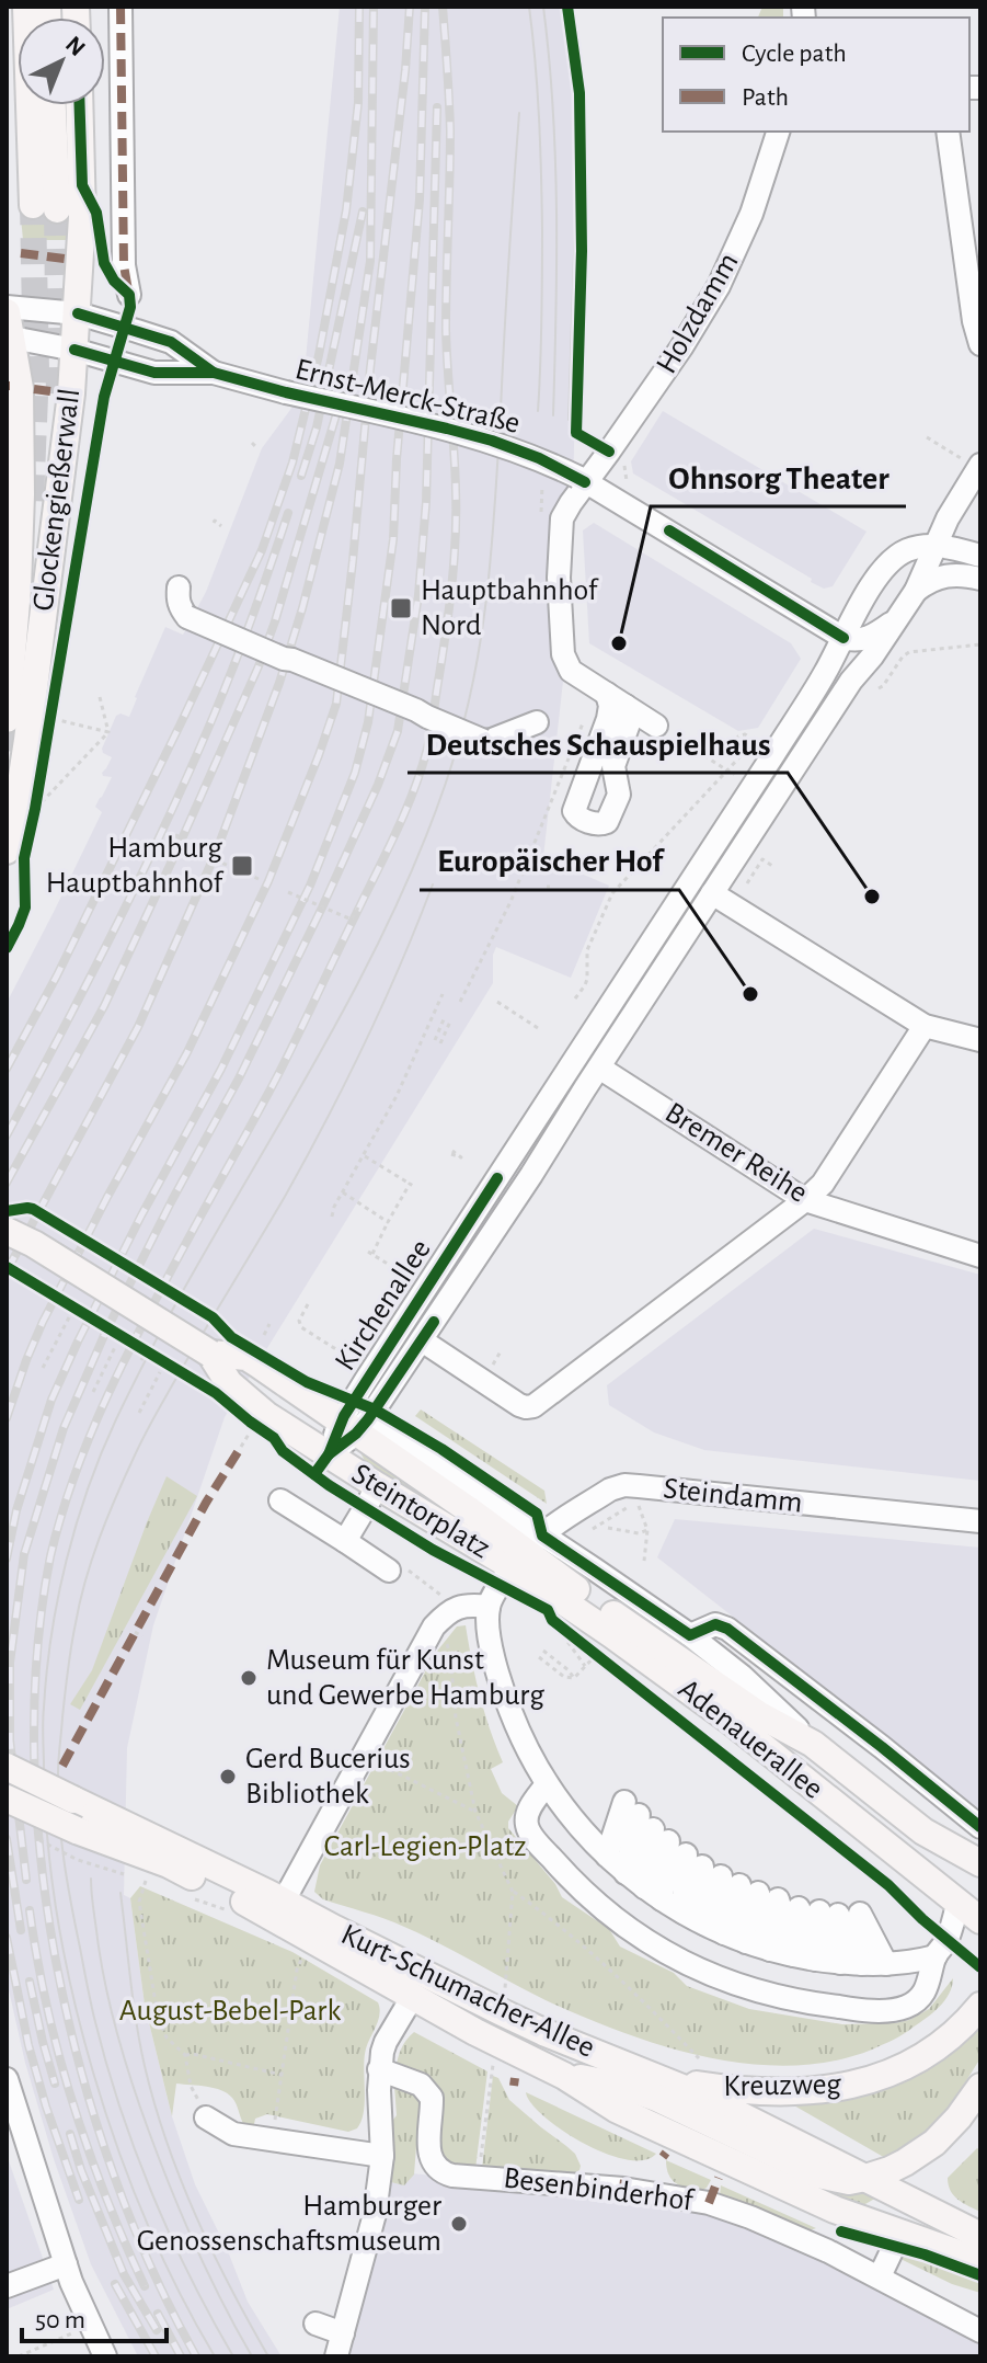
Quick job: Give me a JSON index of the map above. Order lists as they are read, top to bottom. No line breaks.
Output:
{"streets":{"main road":["Glockengießerwall","Steintorplatz","Adenauerallee","Kurt-Schumacher-Allee","Kreuzweg"],"street":["Holzdamm","Ernst-Merck-Straße","Bremer Reihe","Kirchenallee","Steindamm","Besenbinderhof"]},"crossings":[["Holzdamm","Ernst-Merck-Straße"],["Ernst-Merck-Straße","Glockengießerwall"],["Ernst-Merck-Straße","Kirchenallee"],["Bremer Reihe","Kirchenallee"],["Kirchenallee","Steintorplatz"],["Steindamm","Steintorplatz"],["Steindamm","Adenauerallee"],["Steintorplatz","Adenauerallee"],["Kurt-Schumacher-Allee","Kreuzweg"]],"parks":["Carl-Legien-Platz","August-Bebel-Park"],"places":{"transit":["Hauptbahnhof Nord","Hamburg Hauptbahnhof"],"other":["Ohnsorg Theater","Deutsches Schauspielhaus","Europäischer Hof","Museum für Kunst und Gewerbe Hamburg","Gerd Bucerius Bibliothek","Hamburger Genossenschaftsmuseum"]},"legend":["Cycle path","Path"],"scale_bar":"50 m","north":"top right"}
